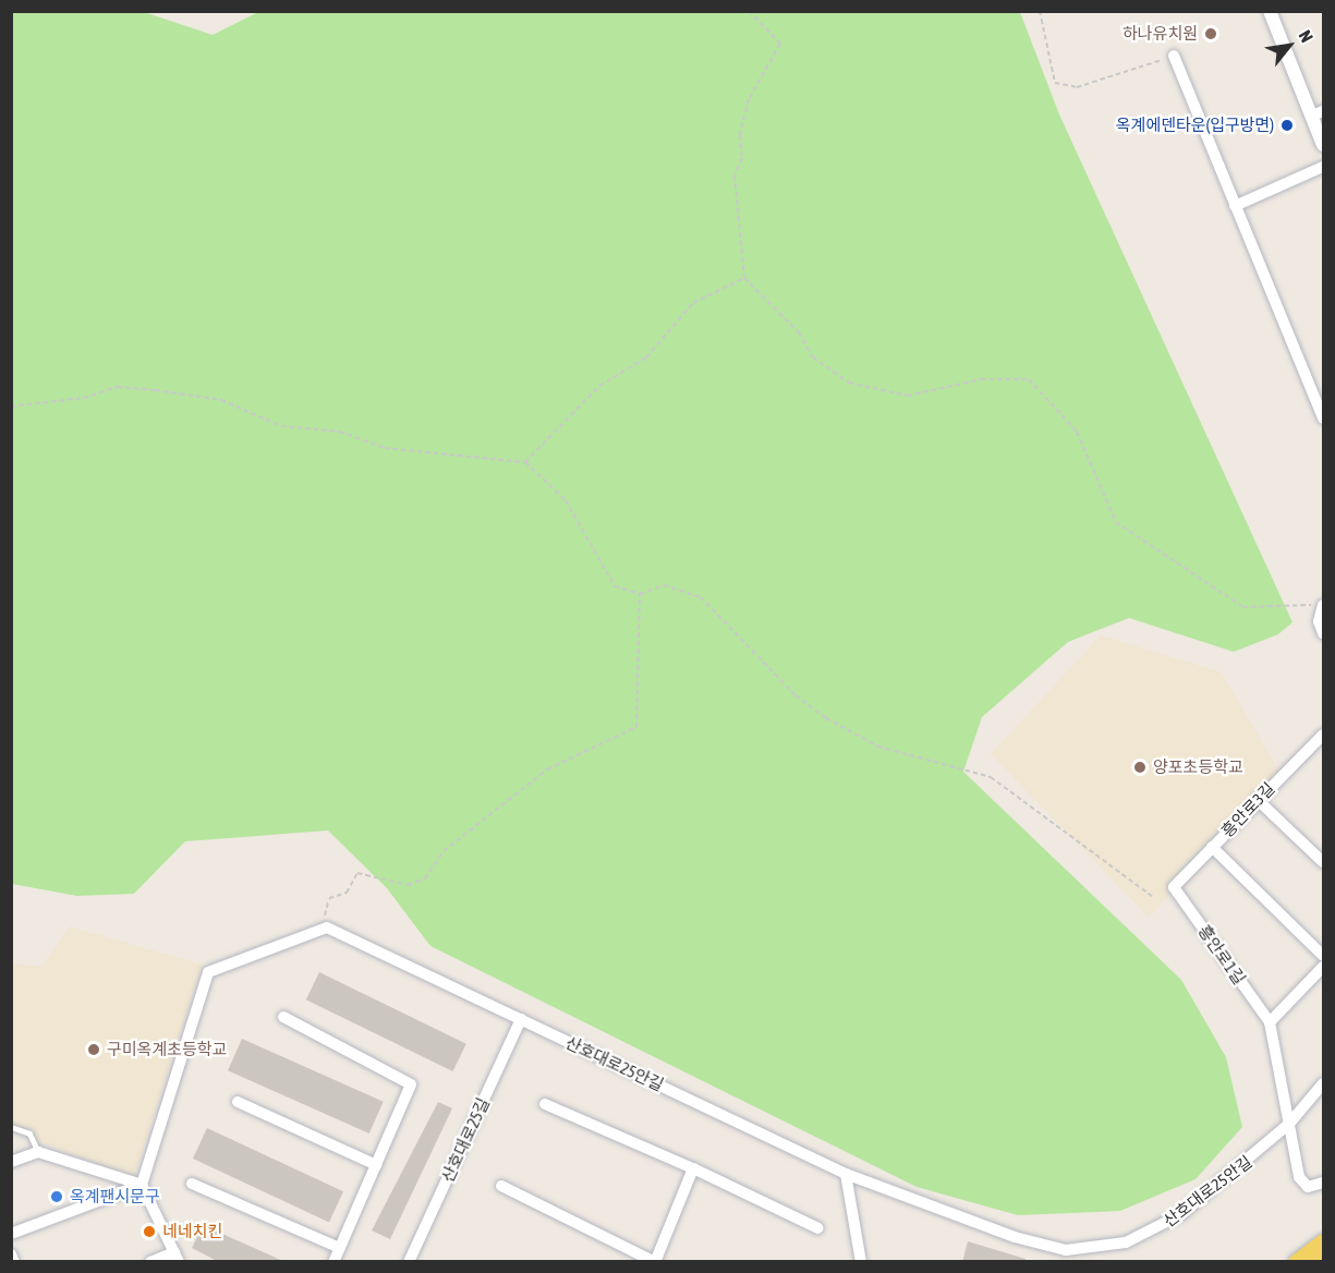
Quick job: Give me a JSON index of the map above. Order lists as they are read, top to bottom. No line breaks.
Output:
{"streets":{"street":["흥안로3길","흥안로1길","산호대로25안길","산호대로25길"]},"crossings":[["흥안로3길","흥안로1길"],["흥안로1길","산호대로25안길"],["산호대로25안길","산호대로25길"]],"places":["하나유치원","옥계에덴타운(입구방면)","양포초등학교","구미옥계초등학교","옥계팬시문구","네네치킨"],"north":"top right"}
